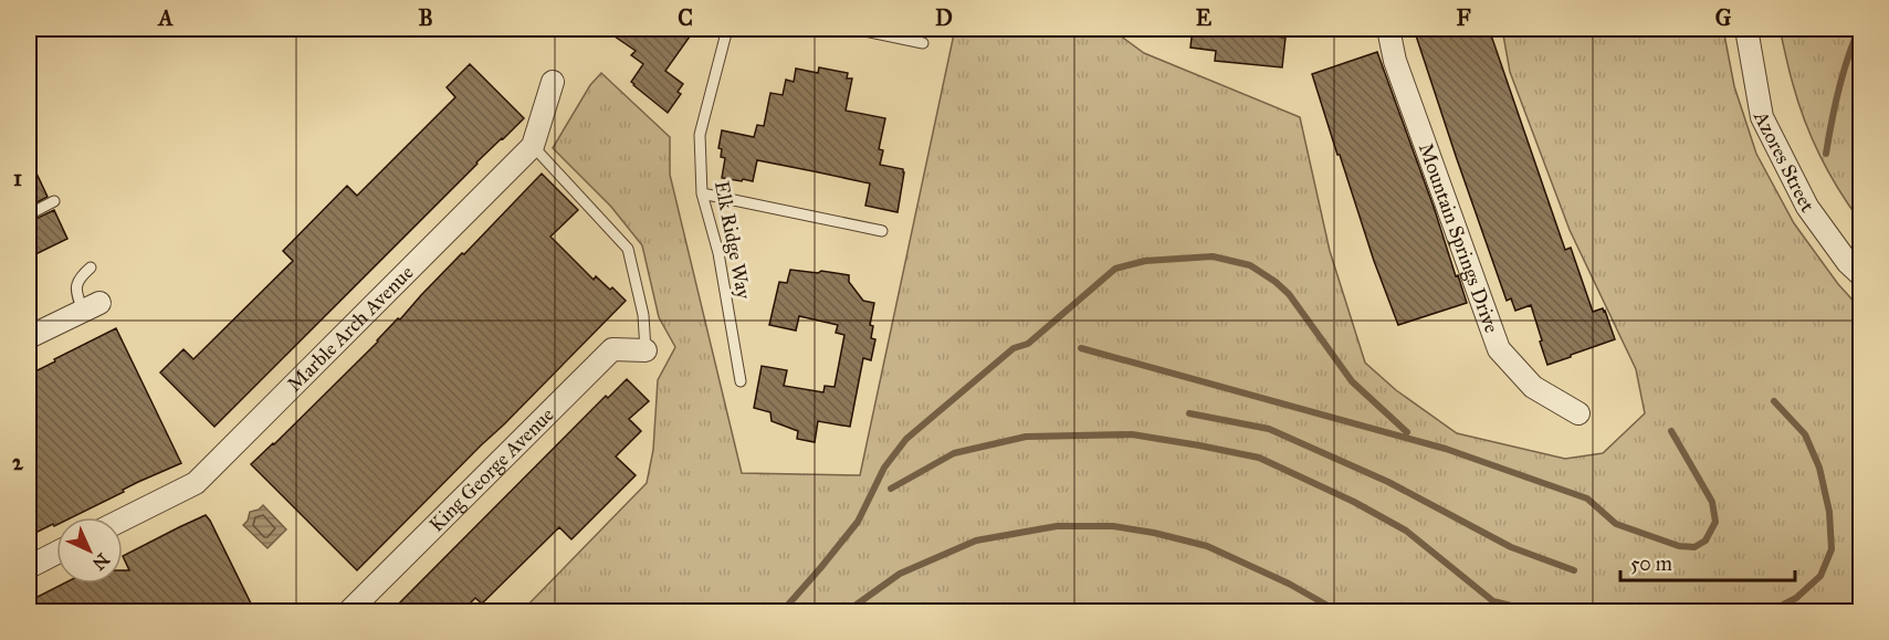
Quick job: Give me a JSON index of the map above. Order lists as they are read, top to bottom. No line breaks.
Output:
{"streets":{"street":["Azores Street","Mountain Springs Drive","Marble Arch Avenue","King George Avenue"],"lane":["Elk Ridge Way"]},"scale_bar":"50 m","north":"bottom right","grid":{"columns":["A","B","C","D","E","F","G"],"rows":["1","2"]}}
